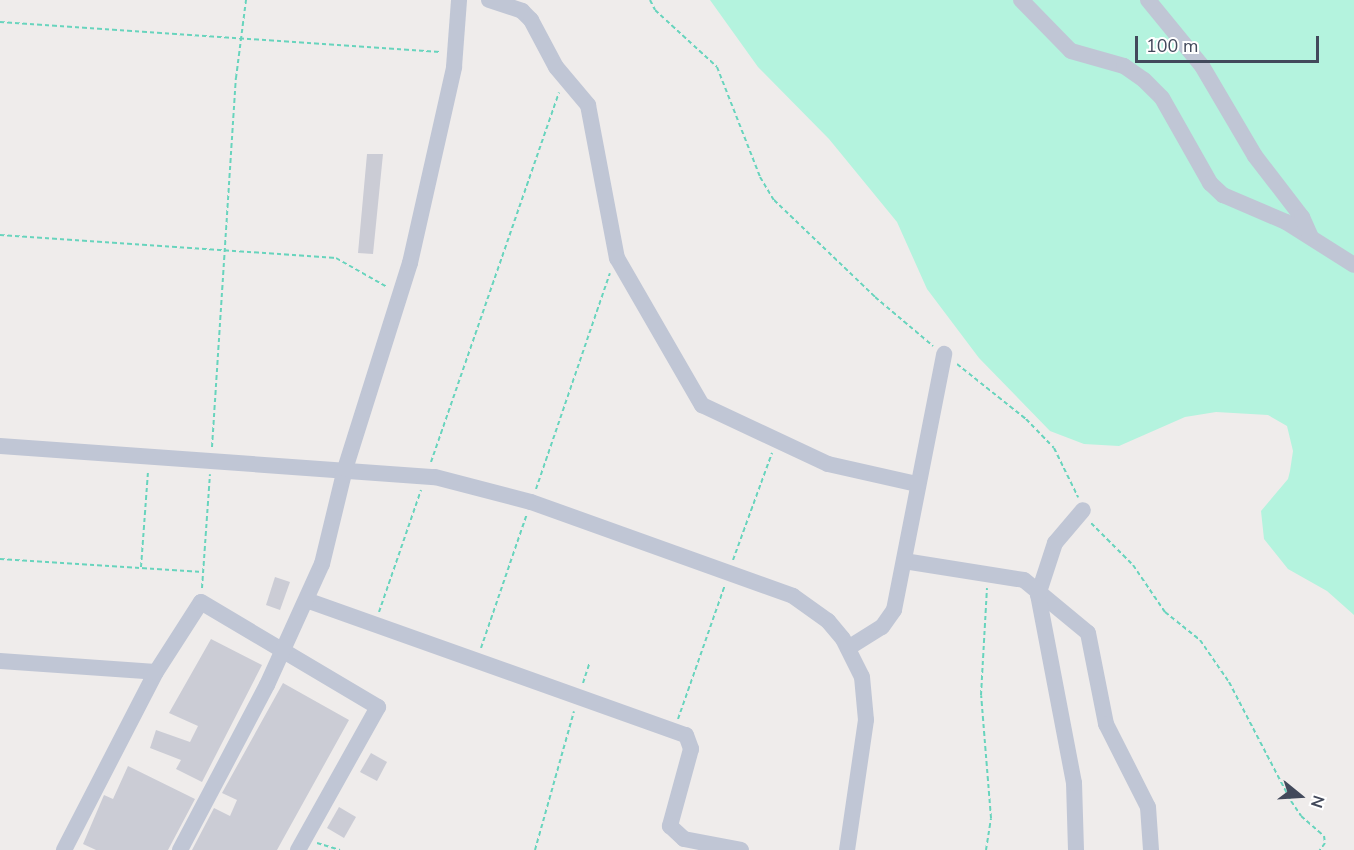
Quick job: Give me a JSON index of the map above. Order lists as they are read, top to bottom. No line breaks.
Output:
{"scale_bar":"100 m","north":"right"}
